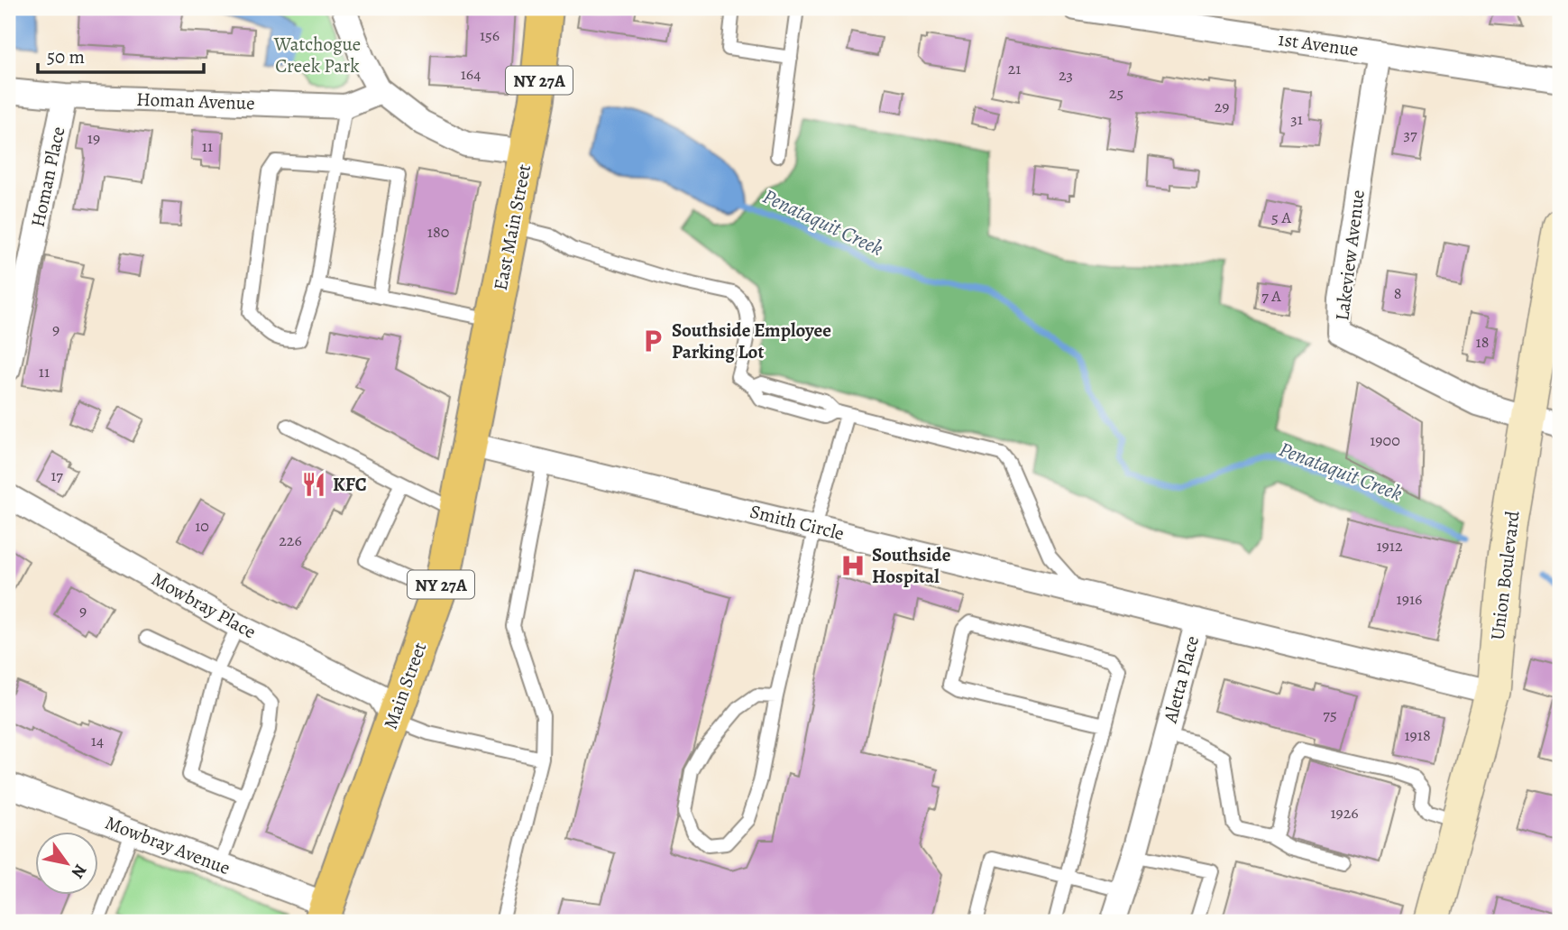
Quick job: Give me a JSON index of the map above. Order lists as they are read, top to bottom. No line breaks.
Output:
{"streets":{"main road":["NY 27A","East Main Street","Union Boulevard","Main Street"],"street":["1st Avenue","Homan Avenue","Homan Place","Lakeview Avenue","Smith Circle","Mowbray Place","Aletta Place","Mowbray Avenue"]},"crossings":[["1st Avenue","Lakeview Avenue"],["Homan Avenue","Homan Place"],["East Main Street","Smith Circle"],["East Main Street","Main Street"],["Lakeview Avenue","Union Boulevard"],["Smith Circle","Aletta Place"],["Smith Circle","Main Street"],["Union Boulevard","Aletta Place"],["Mowbray Place","Main Street"],["Main Street","Mowbray Avenue"]],"water":["Penataquit Creek"],"parks":["Watchogue Creek Park"],"places":{"parking":["Southside Employee Parking Lot"],"restaurant":["KFC"],"hospital":["Southside Hospital"]},"house_numbers":["156","21","164","23","25","29","31","37","19","11","5 A","180","8","7 A","9","18","11","1900","17","10","226","1912","1916","9","75","1918","14","1926"],"scale_bar":"50 m","north":"bottom right"}
